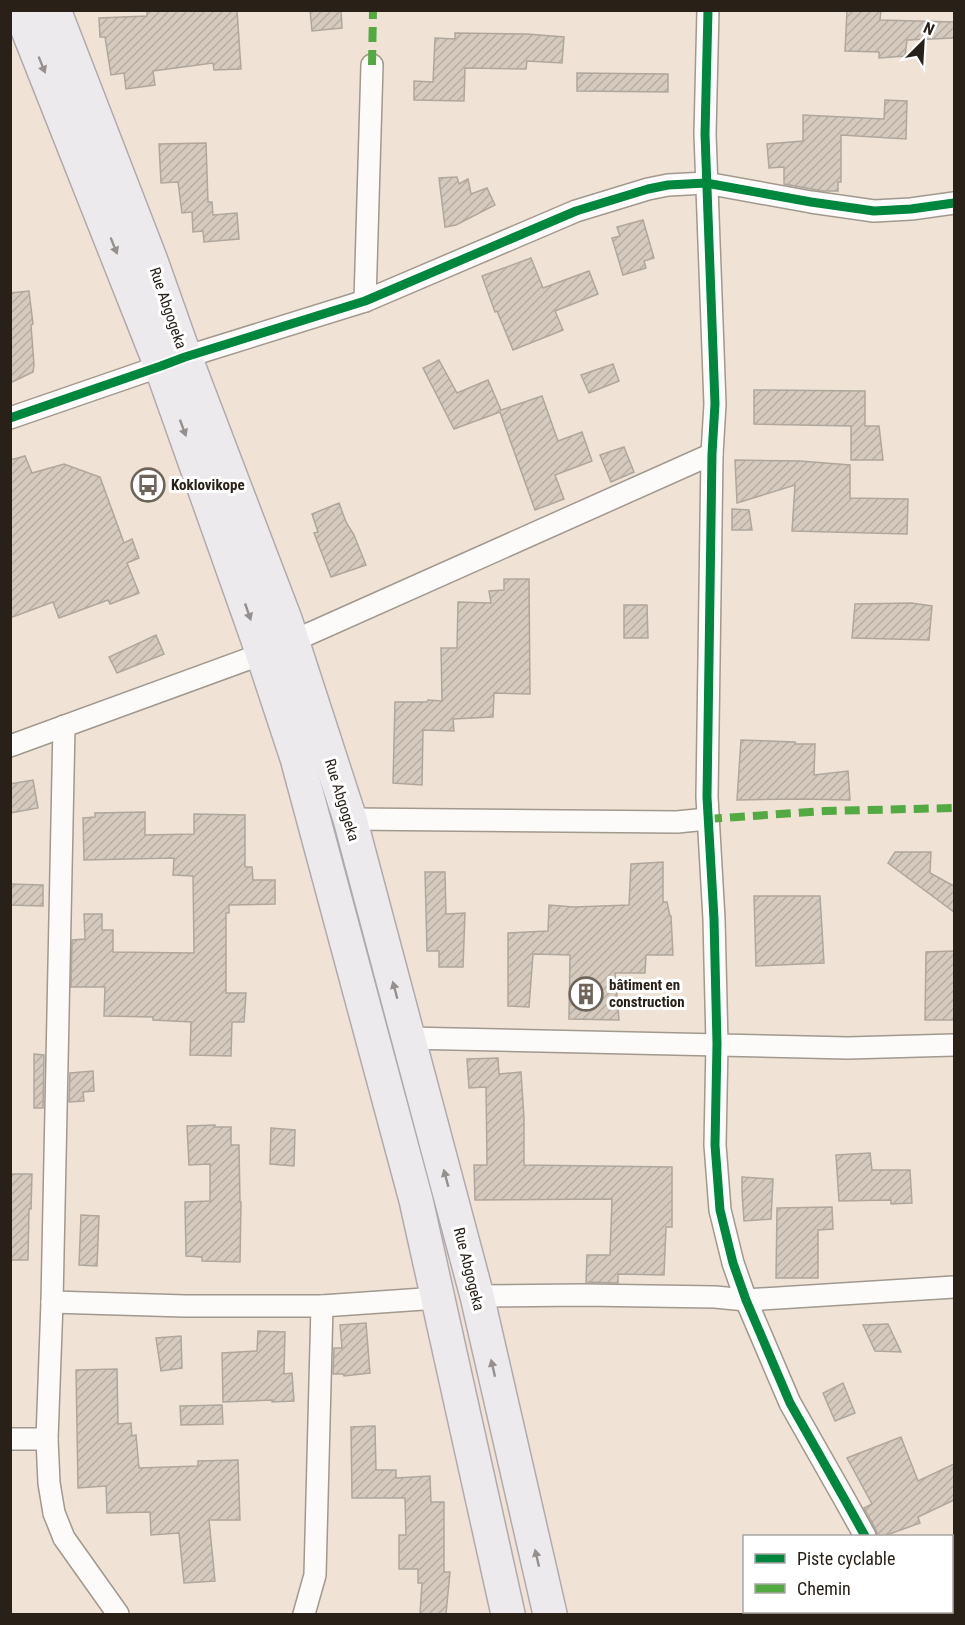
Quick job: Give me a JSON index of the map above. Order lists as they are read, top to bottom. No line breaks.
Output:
{"streets":{"main road":["Rue Abgogeka"]},"places":{"bus stop":["Koklovikope"],"building":["bâtiment en construction"]},"legend":["Piste cyclable","Chemin"],"north":"top right"}
